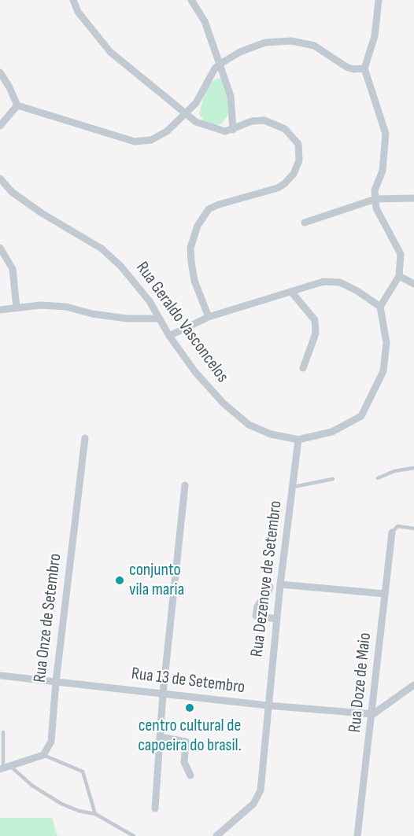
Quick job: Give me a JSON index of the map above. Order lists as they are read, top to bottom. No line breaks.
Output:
{"streets":{"street":["Rua Geraldo Vasconcelos","Rua Dezenove de Setembro","Rua Onze de Setembro","Rua 13 de Setembro","Rua Doze de Maio"]},"crossings":[["Rua Geraldo Vasconcelos","Rua Dezenove de Setembro"],["Rua Dezenove de Setembro","Rua 13 de Setembro"],["Rua Onze de Setembro","Rua 13 de Setembro"],["Rua 13 de Setembro","Rua Doze de Maio"]],"places":["conjunto vila maria","centro cultural de capoeira do brasil."]}
